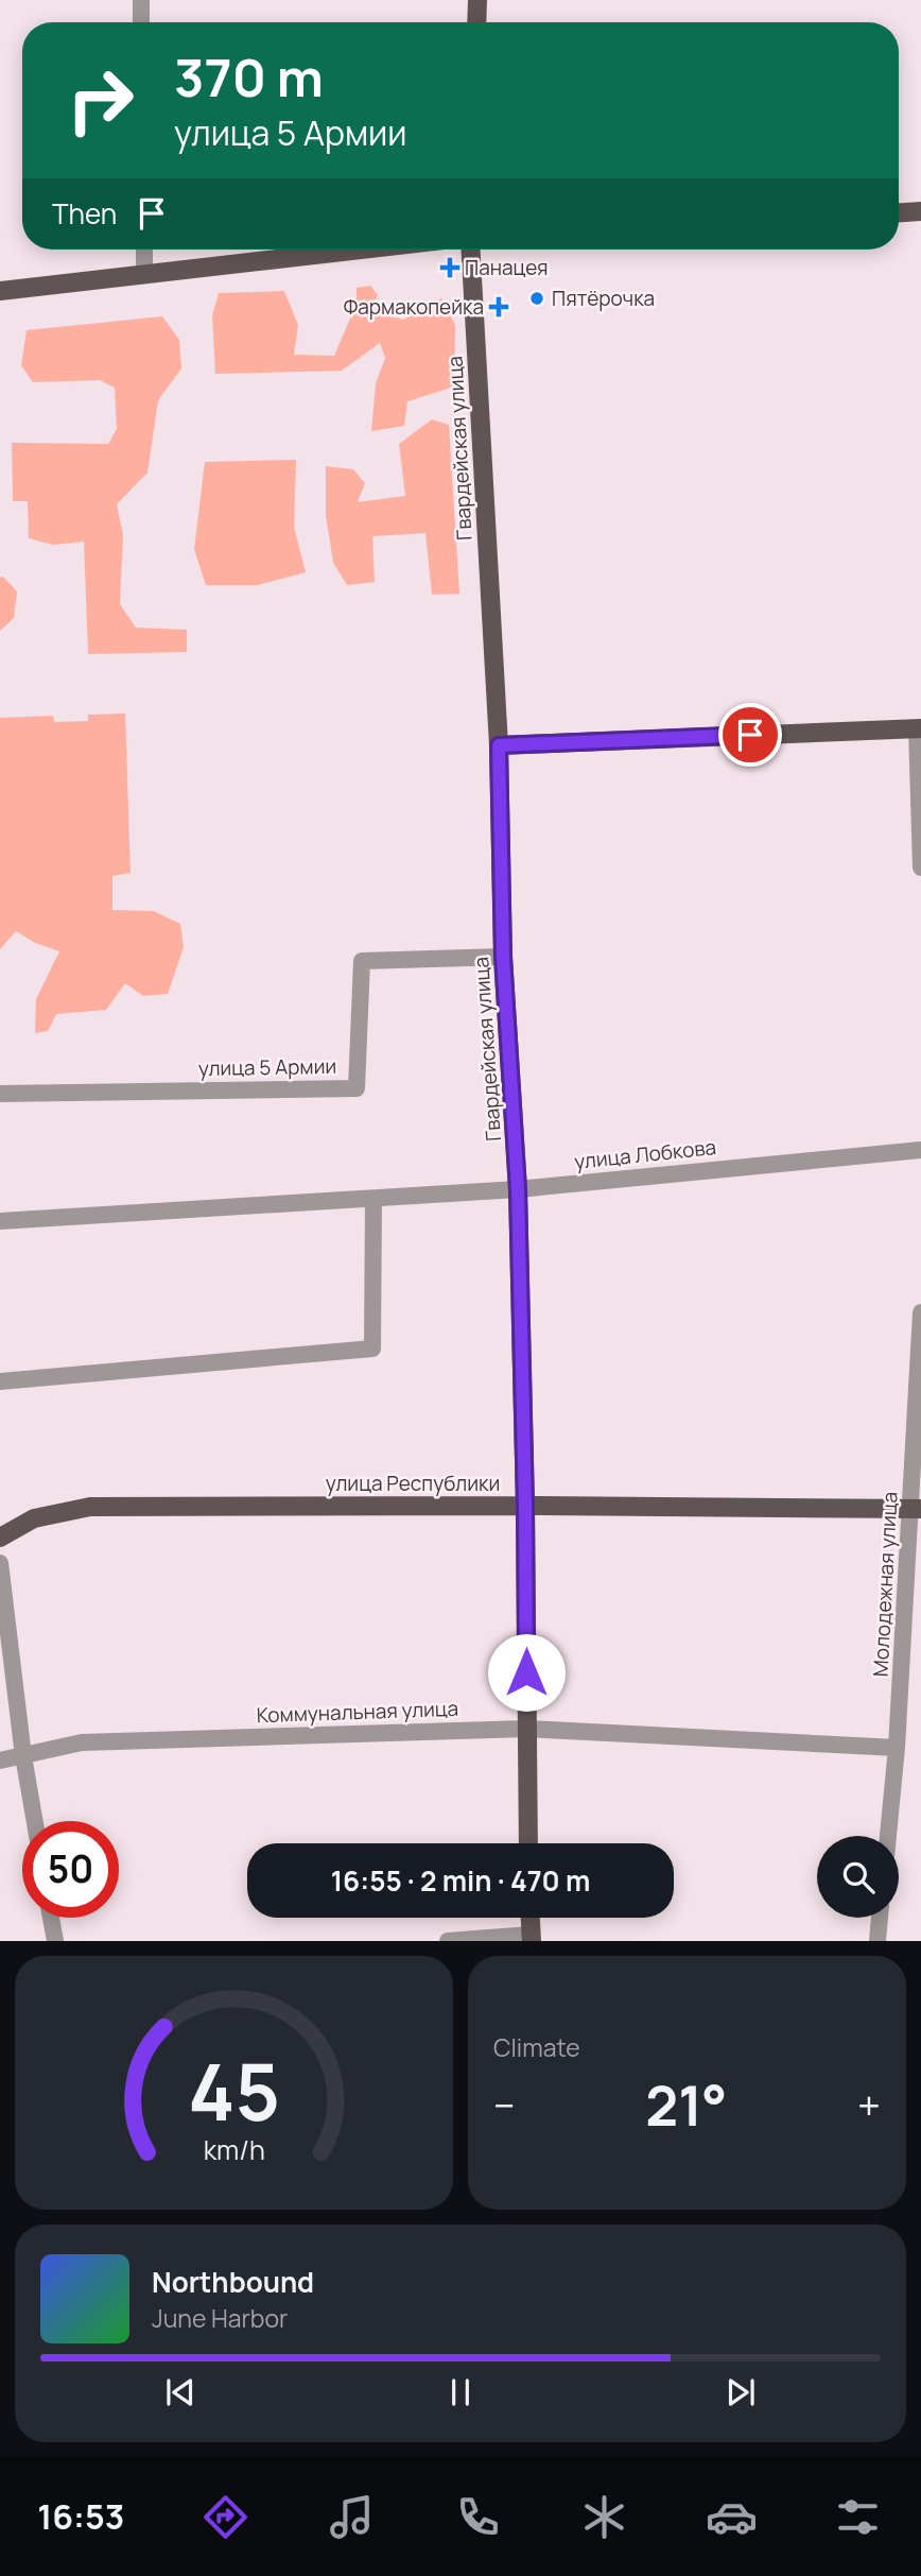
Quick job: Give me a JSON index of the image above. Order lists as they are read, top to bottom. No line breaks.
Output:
{"streets":{"main road":["Гвардейская улица","улица Республики"],"street":["улица 5 Армии","улица Лобкова","Молодежная улица","Коммунальная улица"]},"crossings":[["Гвардейская улица","улица 5 Армии"],["Гвардейская улица","улица Лобкова"],["Гвардейская улица","улица Республики"],["Гвардейская улица","Коммунальная улица"],["улица Республики","Молодежная улица"],["Молодежная улица","Коммунальная улица"]],"places":{"health":["Панацея","Фармакопейка"],"other":["Пятёрочка"]},"page":{"turn":["370 m","улица 5 Армии"],"then":"Then","limit":"50","trip":"16:55 · 2 min · 470 m","tile":"Climate","heat":["−","21°","+"],"song":["Northbound","June Harbor"],"tabs":"16:53","gauge":["45","km/h"]}}
